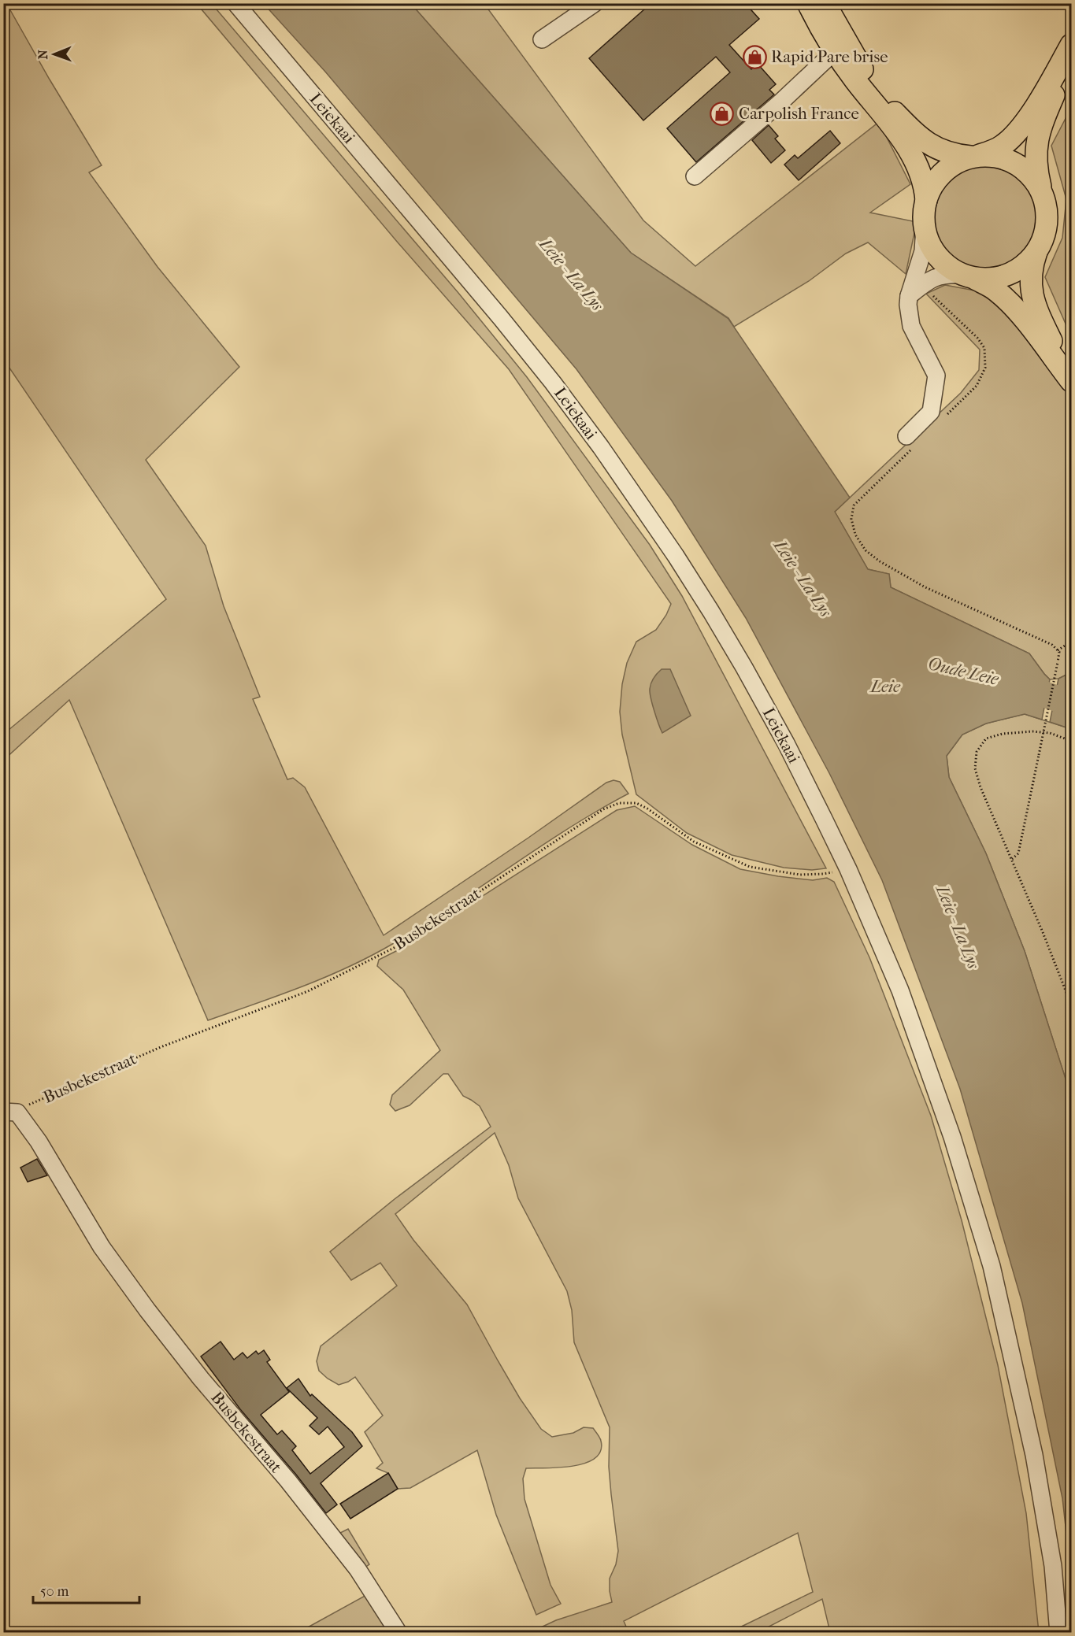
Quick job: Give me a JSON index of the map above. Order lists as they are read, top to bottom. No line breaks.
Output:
{"streets":{"street":["Leiekaai","Busbekestraat"]},"crossings":[["Leiekaai","Busbekestraat"]],"water":["Leie - La Lys","Oude Leie","Leie"],"places":{"shop":["Rapid Pare brise","Carpolish France"]},"scale_bar":"50 m","north":"left"}
